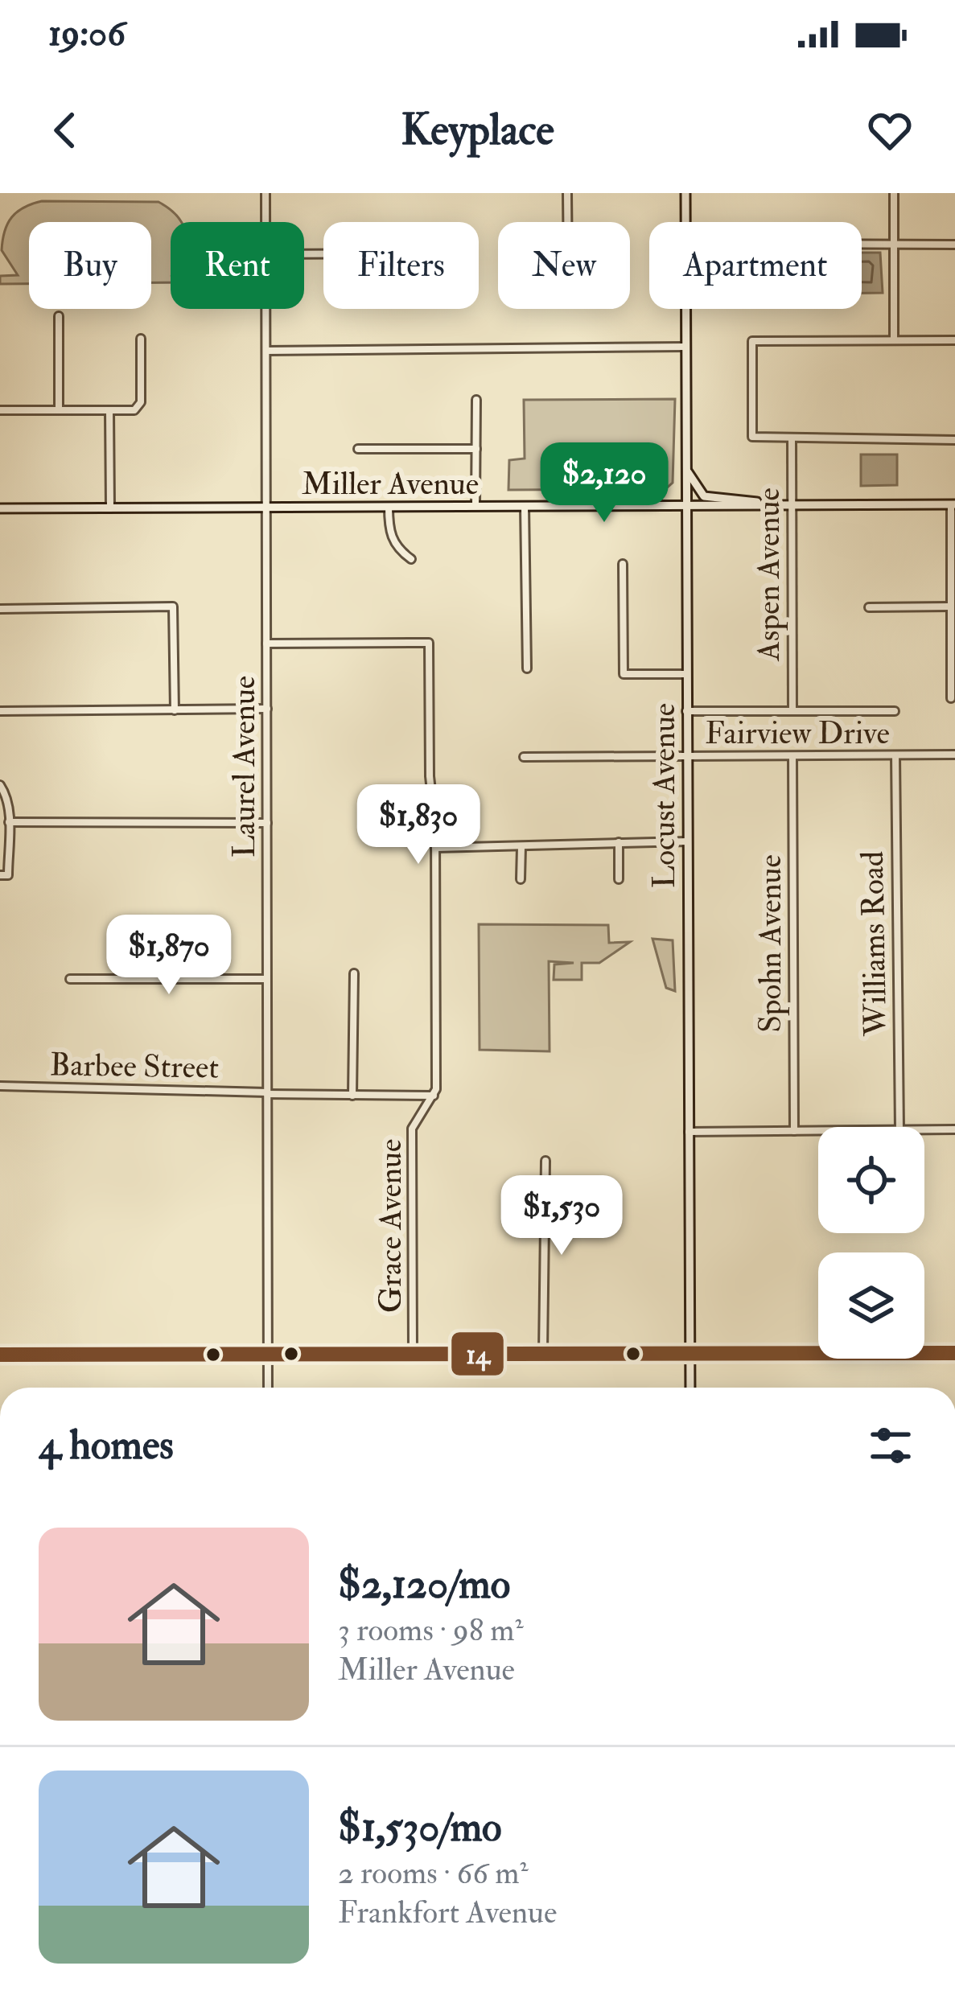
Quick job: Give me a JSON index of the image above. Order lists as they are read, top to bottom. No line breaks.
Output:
{"streets":{"street":["Miller Avenue","Aspen Avenue","Fairview Drive","Laurel Avenue","Locust Avenue","Spohn Avenue","Williams Road","Barbee Street","Grace Avenue"]},"crossings":[["Miller Avenue","Aspen Avenue"],["Miller Avenue","Laurel Avenue"],["Miller Avenue","Locust Avenue"],["Fairview Drive","Locust Avenue"],["Fairview Drive","Spohn Avenue"],["Fairview Drive","Williams Road"],["Laurel Avenue","Barbee Street"],["Laurel Avenue","Grace Avenue"],["Barbee Street","Grace Avenue"]],"lines":["transit line 14"],"page":{"status":"19:06","header":"Keyplace","chip":["Buy","Rent","Filters","New","Apartment"],"price":["$2,120","$1,830","$1,870","$1,530"],"heading":"4 homes","list":[{"name":"$2,120/mo","note":"3 rooms · 98 m² · Miller Avenue"},{"name":"$1,530/mo","note":"2 rooms · 66 m² · Frankfort Avenue"}]}}
